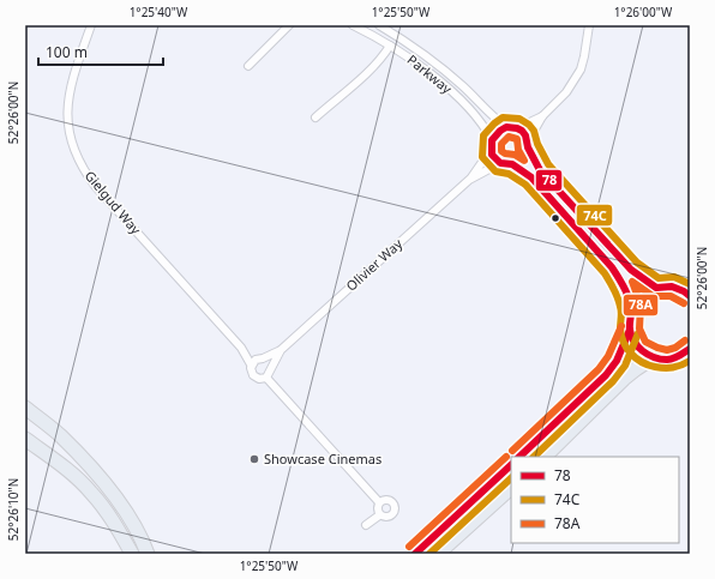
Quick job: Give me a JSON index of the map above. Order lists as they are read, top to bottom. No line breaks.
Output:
{"streets":{"street":["Parkway","Gielgud Way","Olivier Way"]},"crossings":[["Parkway","Olivier Way"],["Gielgud Way","Olivier Way"]],"places":["Showcase Cinemas"],"lines":["transit line 74C","transit line 78","transit line 78A"],"legend":["78","74C","78A"],"scale_bar":"100 m","coordinates":["1°25'40\"W","1°25'50\"W","1°26'00\"W","52°26'00\"N","52°26'10\"N"]}
